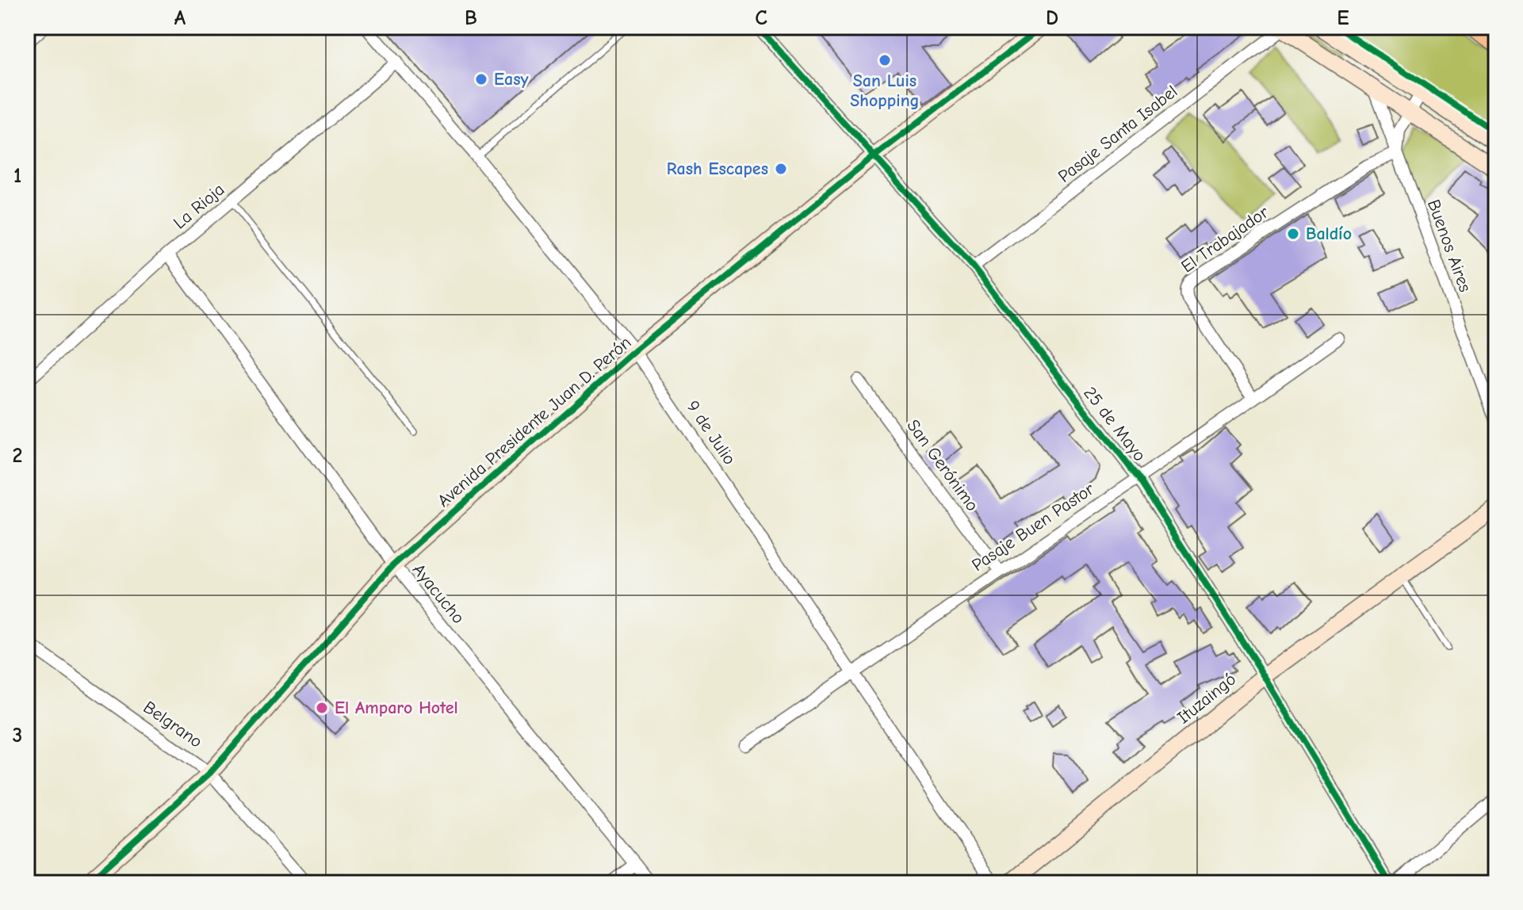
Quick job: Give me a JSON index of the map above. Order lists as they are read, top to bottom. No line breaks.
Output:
{"streets":{"street":["Pasaje Santa Isabel","La Rioja","El Trabajador","Buenos Aires","Avenida Presidente Juan D. Perón","25 de Mayo","9 de Julio","San Gerónimo","Pasaje Buen Pastor","Ayacucho","Ituzaingó","Belgrano"]},"crossings":[["Pasaje Santa Isabel","25 de Mayo"],["La Rioja","9 de Julio"],["La Rioja","Ayacucho"],["El Trabajador","Buenos Aires"],["El Trabajador","Pasaje Buen Pastor"],["Avenida Presidente Juan D. Perón","25 de Mayo"],["Avenida Presidente Juan D. Perón","9 de Julio"],["Avenida Presidente Juan D. Perón","Ayacucho"],["Avenida Presidente Juan D. Perón","Belgrano"],["25 de Mayo","Pasaje Buen Pastor"],["25 de Mayo","Ituzaingó"],["9 de Julio","Pasaje Buen Pastor"],["San Gerónimo","Pasaje Buen Pastor"]],"places":["San Luis Shopping","Easy","Rash Escapes","Baldío","El Amparo Hotel"],"grid":{"columns":["A","B","C","D","E"],"rows":["1","2","3"]}}
